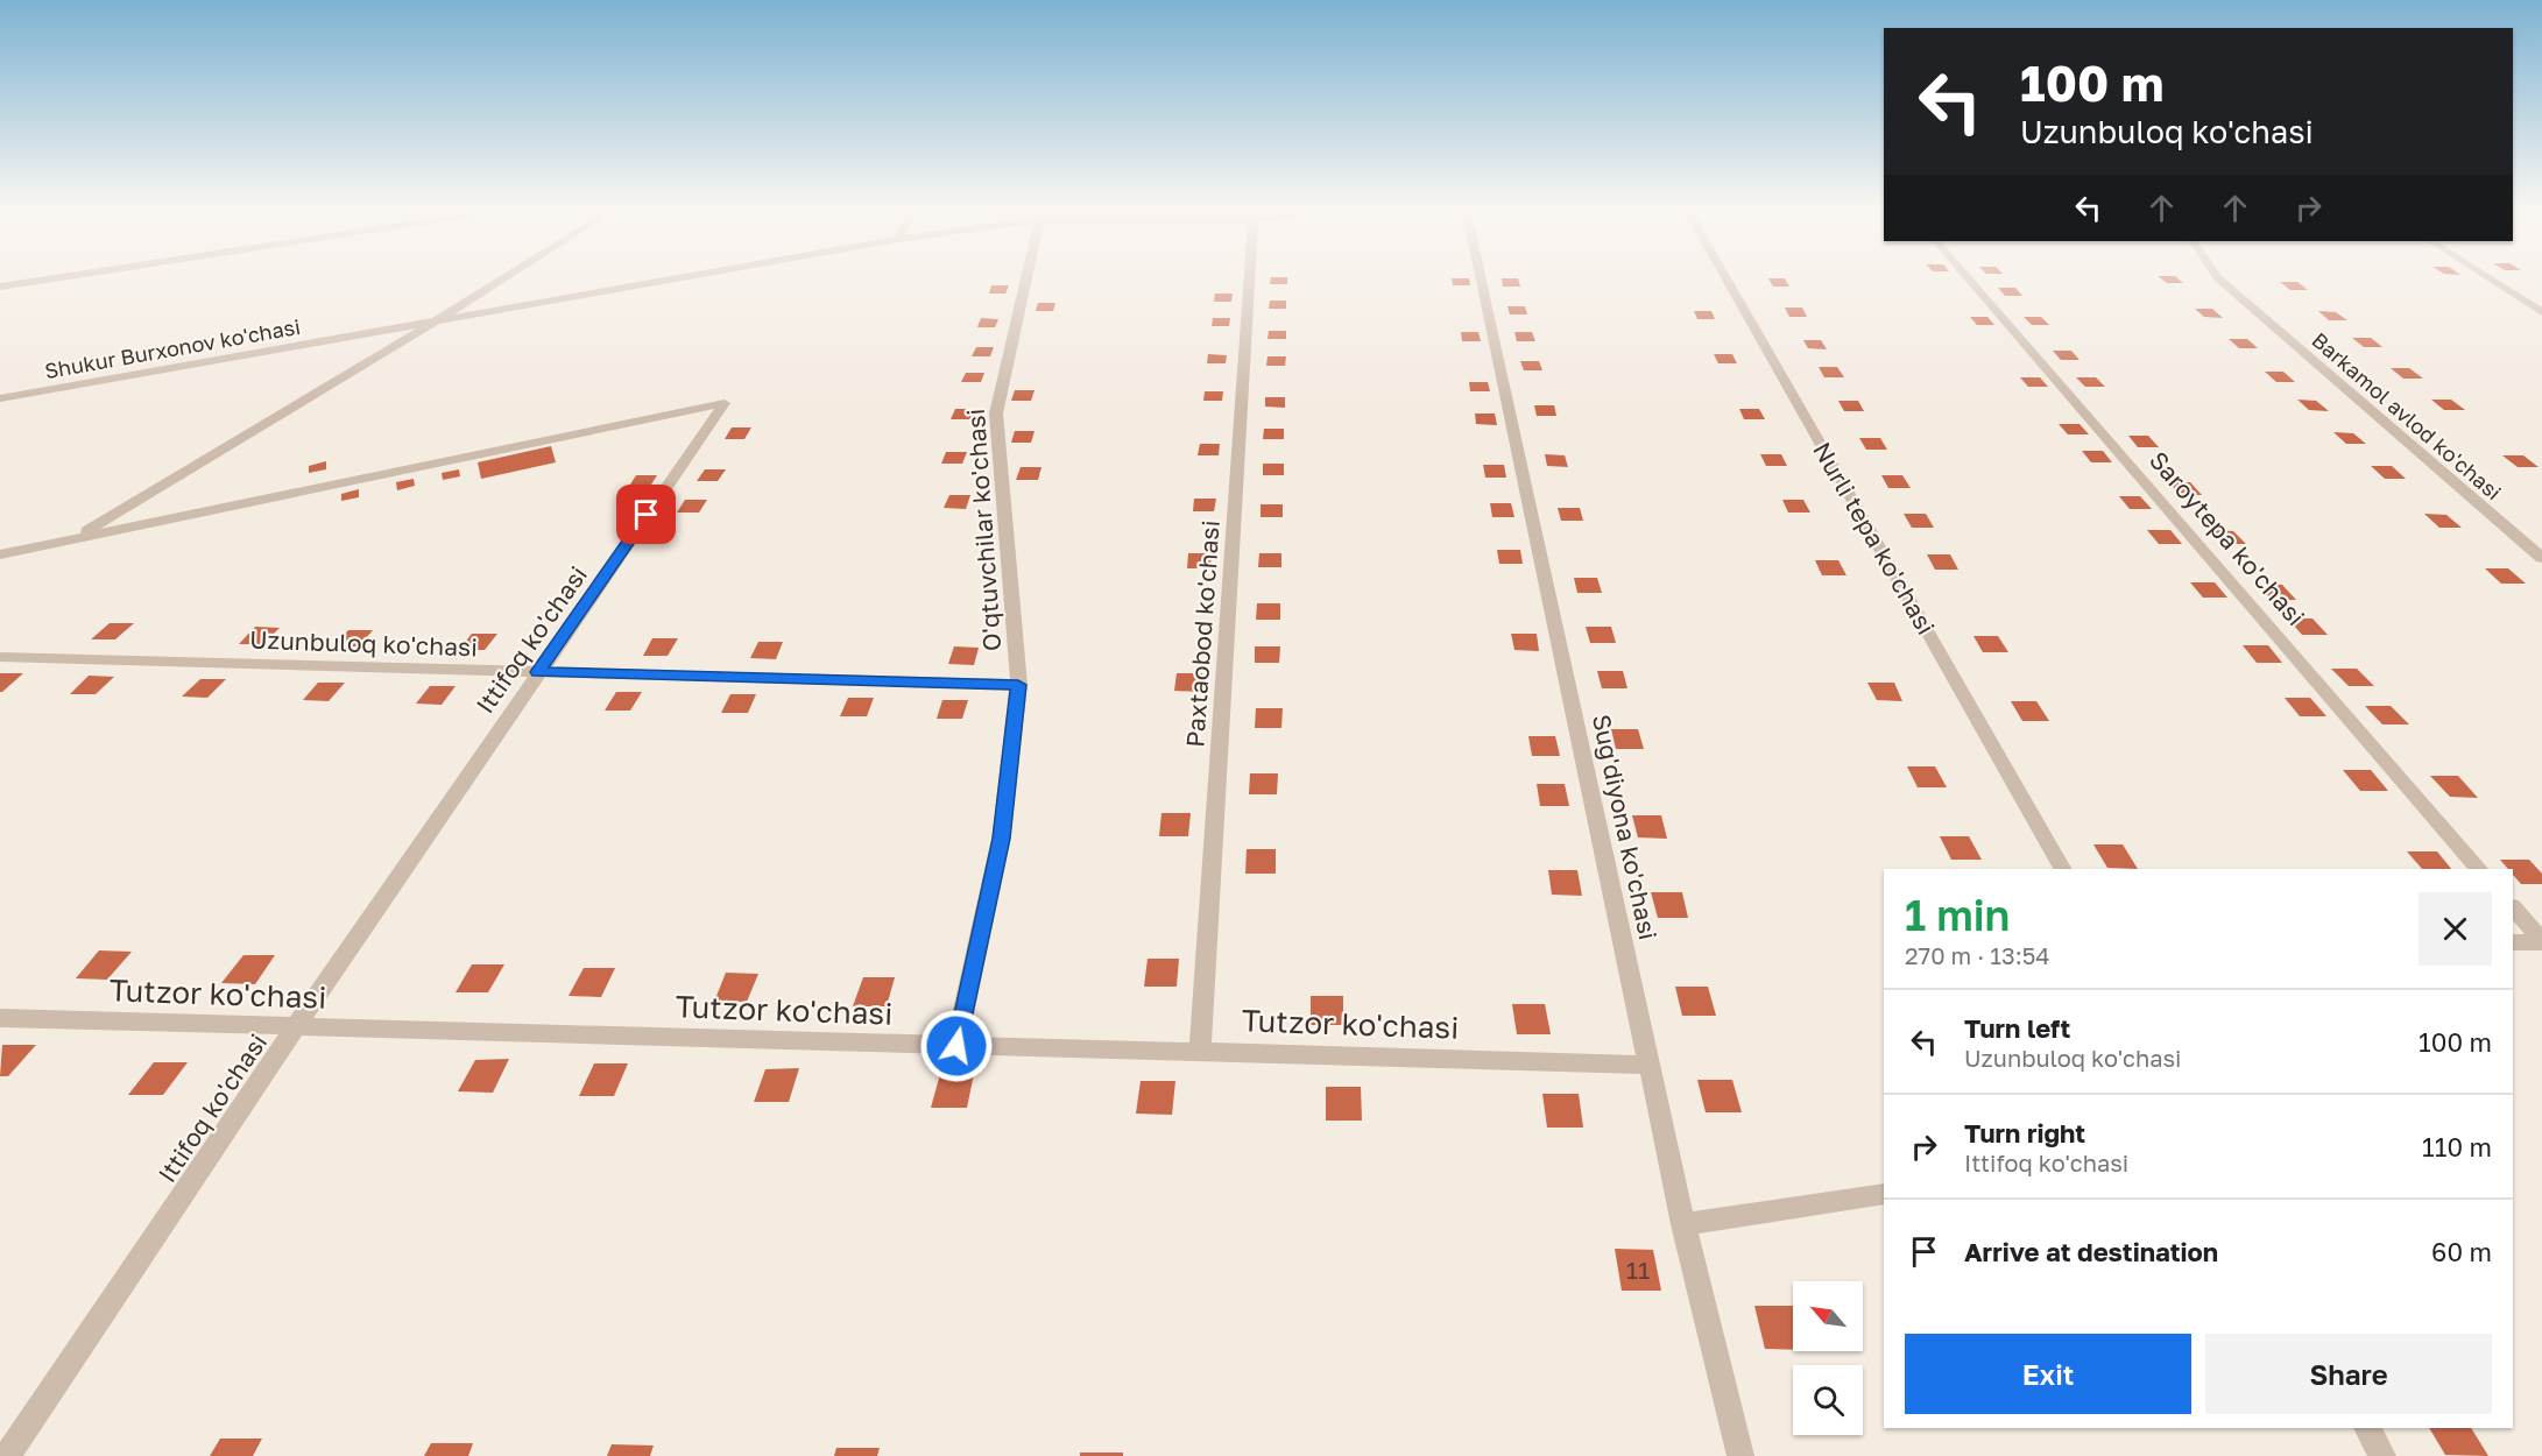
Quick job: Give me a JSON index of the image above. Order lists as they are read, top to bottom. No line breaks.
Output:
{"streets":{"street":["Shukur Burxonov ko'chasi","Barkamol avlod ko'chasi","O'qtuvchilar ko'chasi","Nurli tepa ko'chasi","Saroytepa ko'chasi","Paxtaobod ko'chasi","Ittifoq ko'chasi","Uzunbuloq ko'chasi","Sug'diyona ko'chasi","Tutzor ko'chasi"]},"crossings":[["O'qtuvchilar ko'chasi","Uzunbuloq ko'chasi"],["O'qtuvchilar ko'chasi","Tutzor ko'chasi"],["Paxtaobod ko'chasi","Tutzor ko'chasi"],["Ittifoq ko'chasi","Uzunbuloq ko'chasi"],["Ittifoq ko'chasi","Tutzor ko'chasi"],["Sug'diyona ko'chasi","Tutzor ko'chasi"]],"house_numbers":["11"],"north":"top left","page":{"turn":["100 m","Uzunbuloq ko'chasi"],"heading":["1 min","270 m · 13:54"],"list":[{"name":"Turn left","note":"Uzunbuloq ko'chasi","value":"100 m"},{"name":"Turn right","note":"Ittifoq ko'chasi","value":"110 m"},{"name":"Arrive at destination","value":"60 m"}],"buttons":["Exit","Share"]}}
